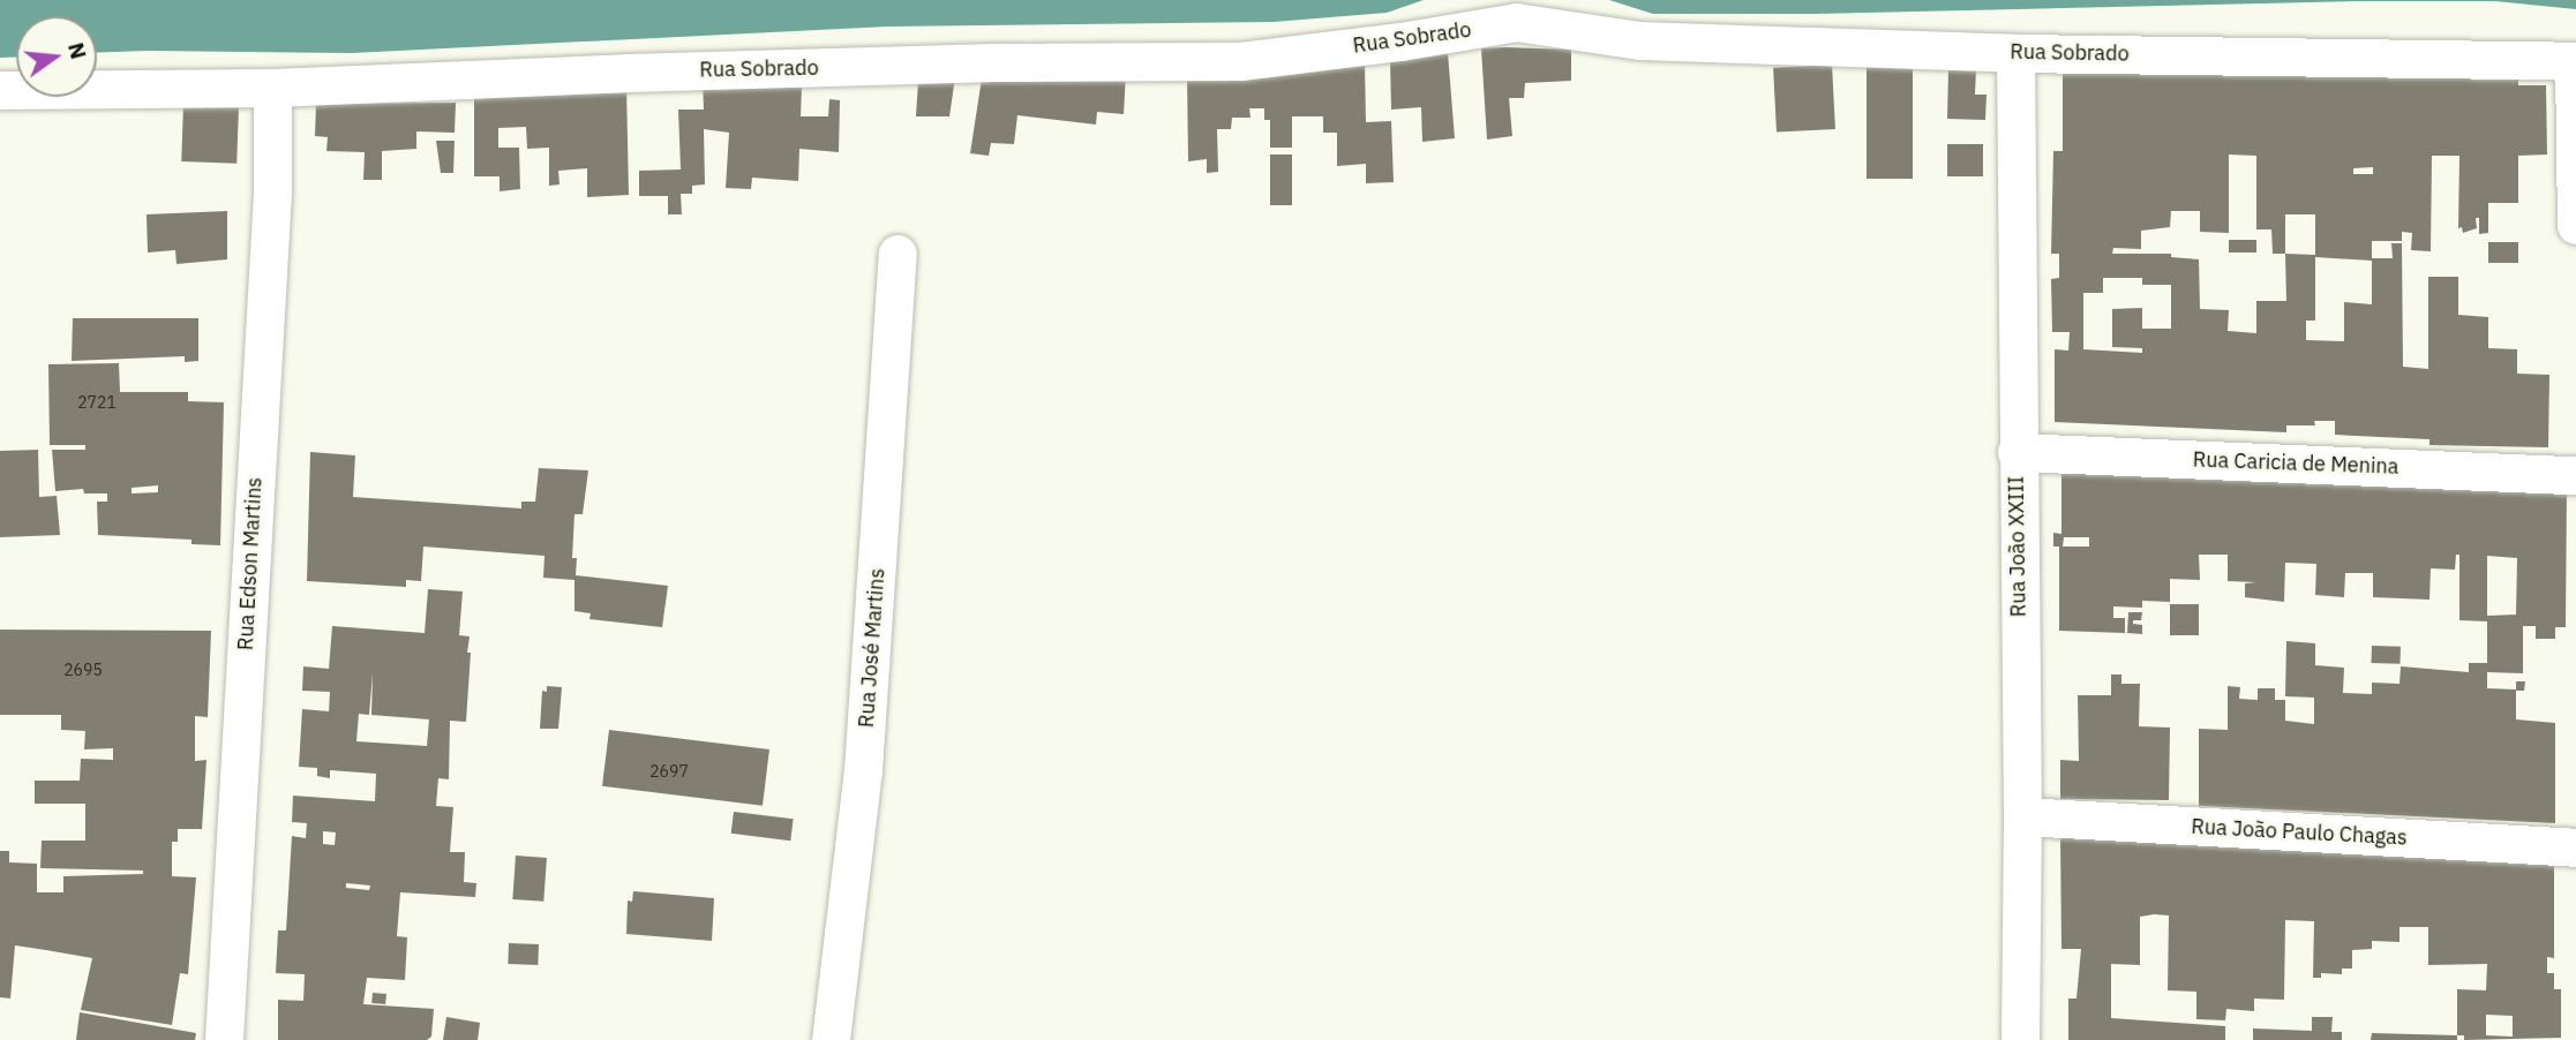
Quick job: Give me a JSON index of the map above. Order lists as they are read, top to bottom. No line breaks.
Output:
{"streets":{"street":["Rua Sobrado","Rua Caricia de Menina","Rua João XXIII","Rua Edson Martins","Rua José Martins","Rua João Paulo Chagas"]},"crossings":[["Rua Sobrado","Rua João XXIII"],["Rua Sobrado","Rua Edson Martins"],["Rua Caricia de Menina","Rua João XXIII"],["Rua João XXIII","Rua João Paulo Chagas"]],"house_numbers":["2721","2695","2697"],"north":"right"}
